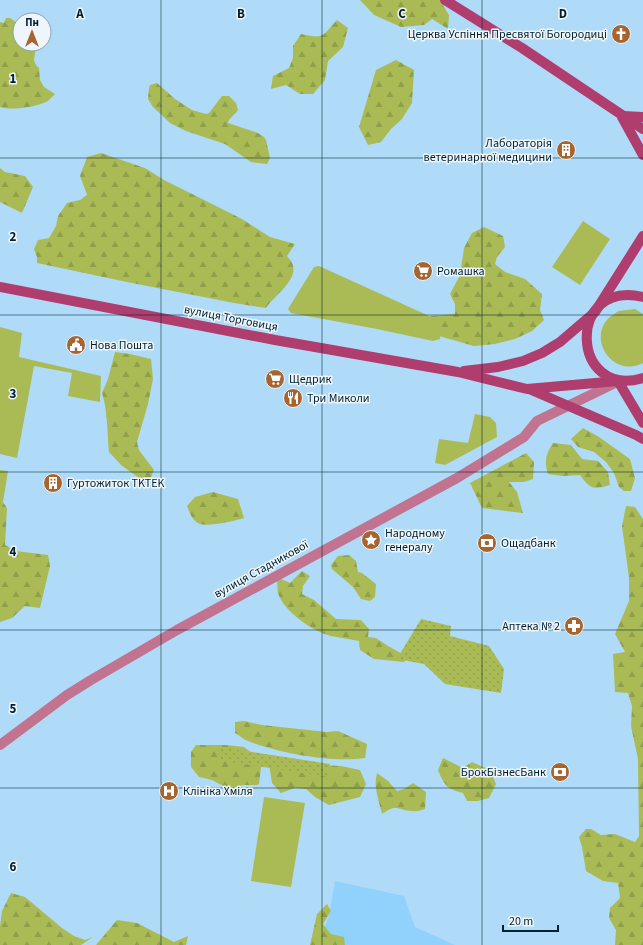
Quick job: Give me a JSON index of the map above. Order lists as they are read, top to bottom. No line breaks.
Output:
{"streets":{"main road":["вулиця Торговиця"],"street":["вулиця Стадникової"]},"places":{"church":["Церква Успіння Пресвятої Богородиці"],"building":["Лабораторія ветеринарної медицини","Гуртожиток TKTEK"],"supermarket":["Ромашка","Щедрик"],"public building":["Нова Пошта"],"restaurant":["Три Миколи"],"place":["Народному генералу"],"bank":["Ощадбанк","БрокБізнесБанк"],"pharmacy":["Аптека № 2"],"hospital":["Клініка Хміля"]},"scale_bar":"20 m","north":"top","grid":{"columns":["A","B","C","D"],"rows":["1","2","3","4","5","6"]}}
